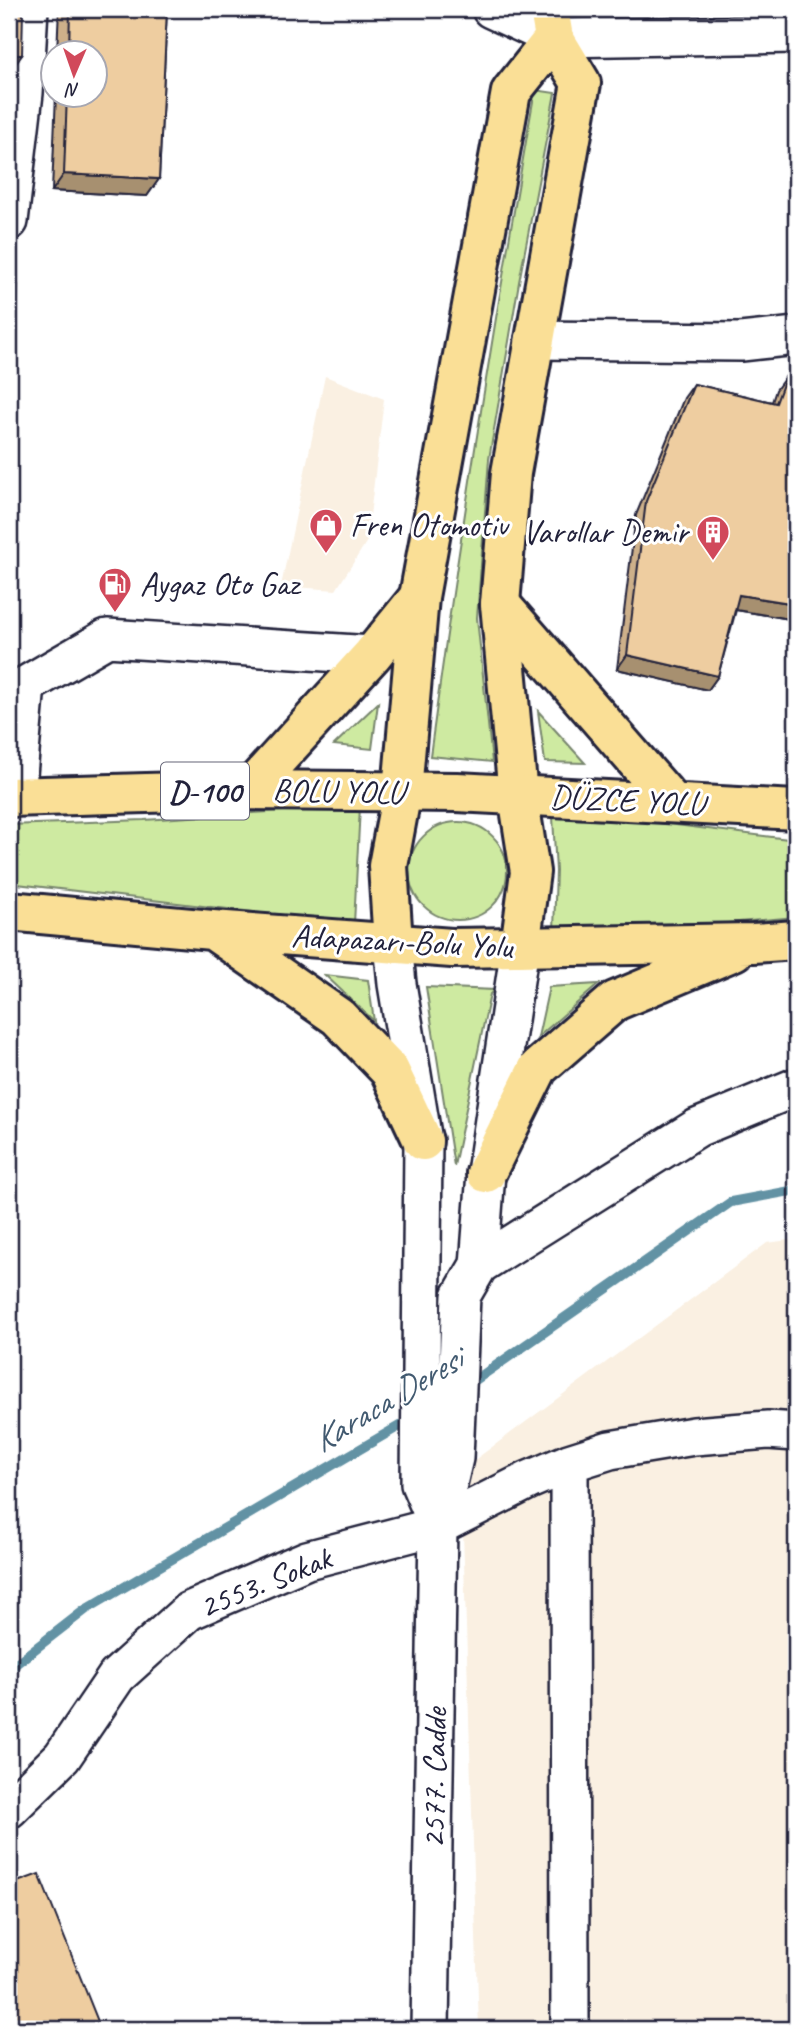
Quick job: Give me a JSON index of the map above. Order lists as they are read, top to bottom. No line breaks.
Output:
{"streets":{"main road":["D-100","BOLU YOLU","DÜZCE YOLU","Adapazarı-Bolu Yolu"],"street":["2553. Sokak","2577. Cadde"]},"crossings":[["BOLU YOLU","DÜZCE YOLU"],["2553. Sokak","2577. Cadde"]],"water":["Karaca Deresi"],"places":{"shop":["Fren Otomotiv"],"building":["Varollar Demir"],"fuel station":["Aygaz Oto Gaz"]},"north":"bottom"}
